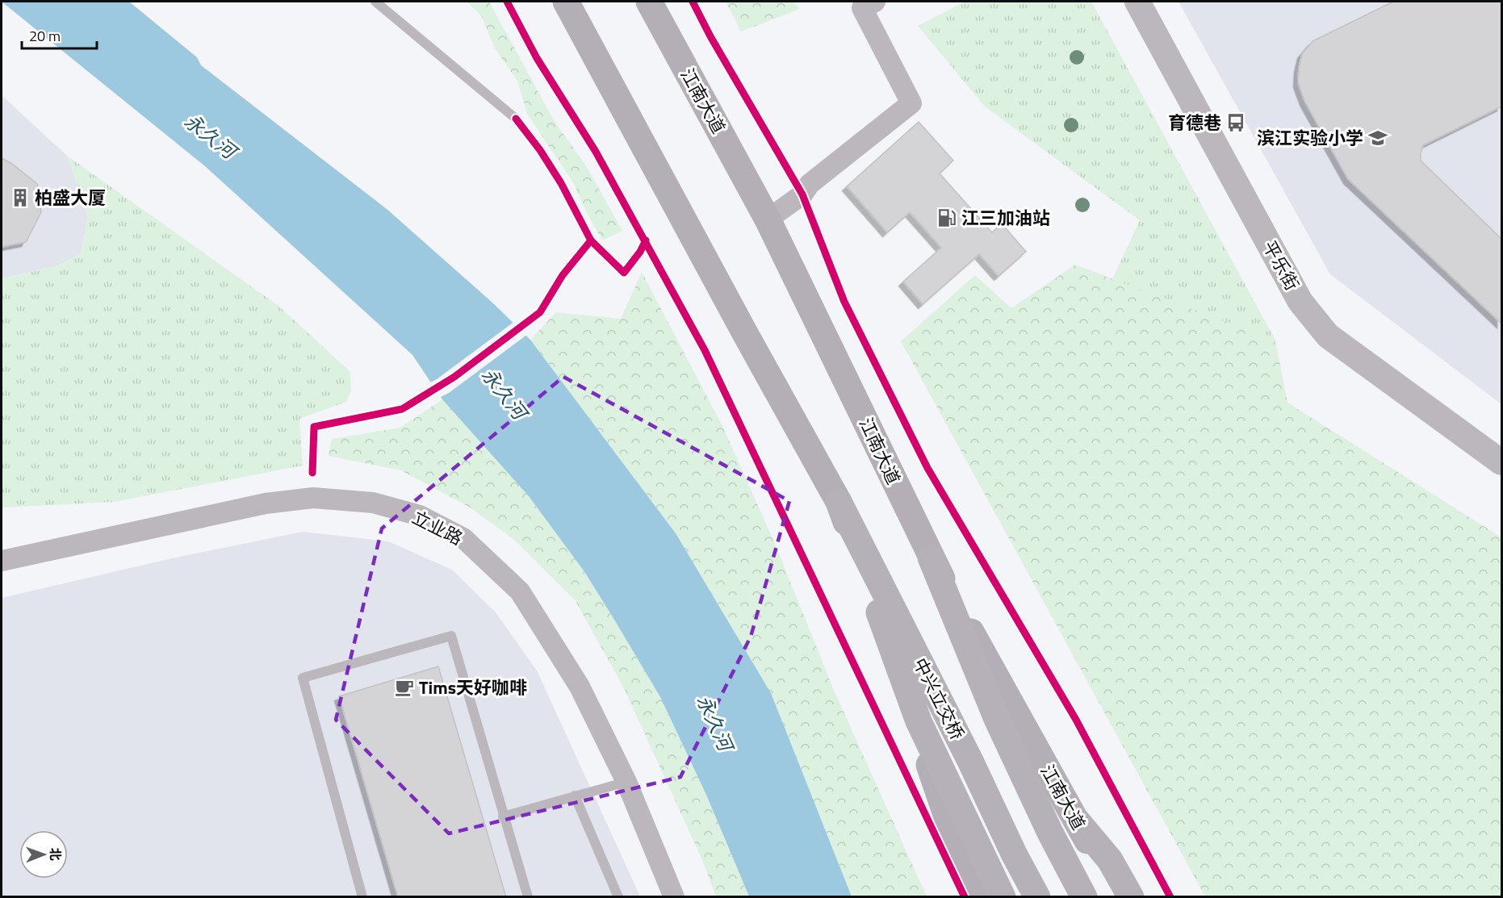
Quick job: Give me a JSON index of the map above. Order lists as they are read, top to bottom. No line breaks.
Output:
{"streets":{"highway":["中兴立交桥"],"main road":["江南大道"],"street":["平乐街","立业路"]},"water":["永久河"],"places":{"bus stop":["育德巷"],"school or university":["滨江实验小学"],"building":["柏盛大厦"],"fuel station":["江三加油站"],"cafe":["Tims天好咖啡"]},"scale_bar":"20 m","north":"right"}
